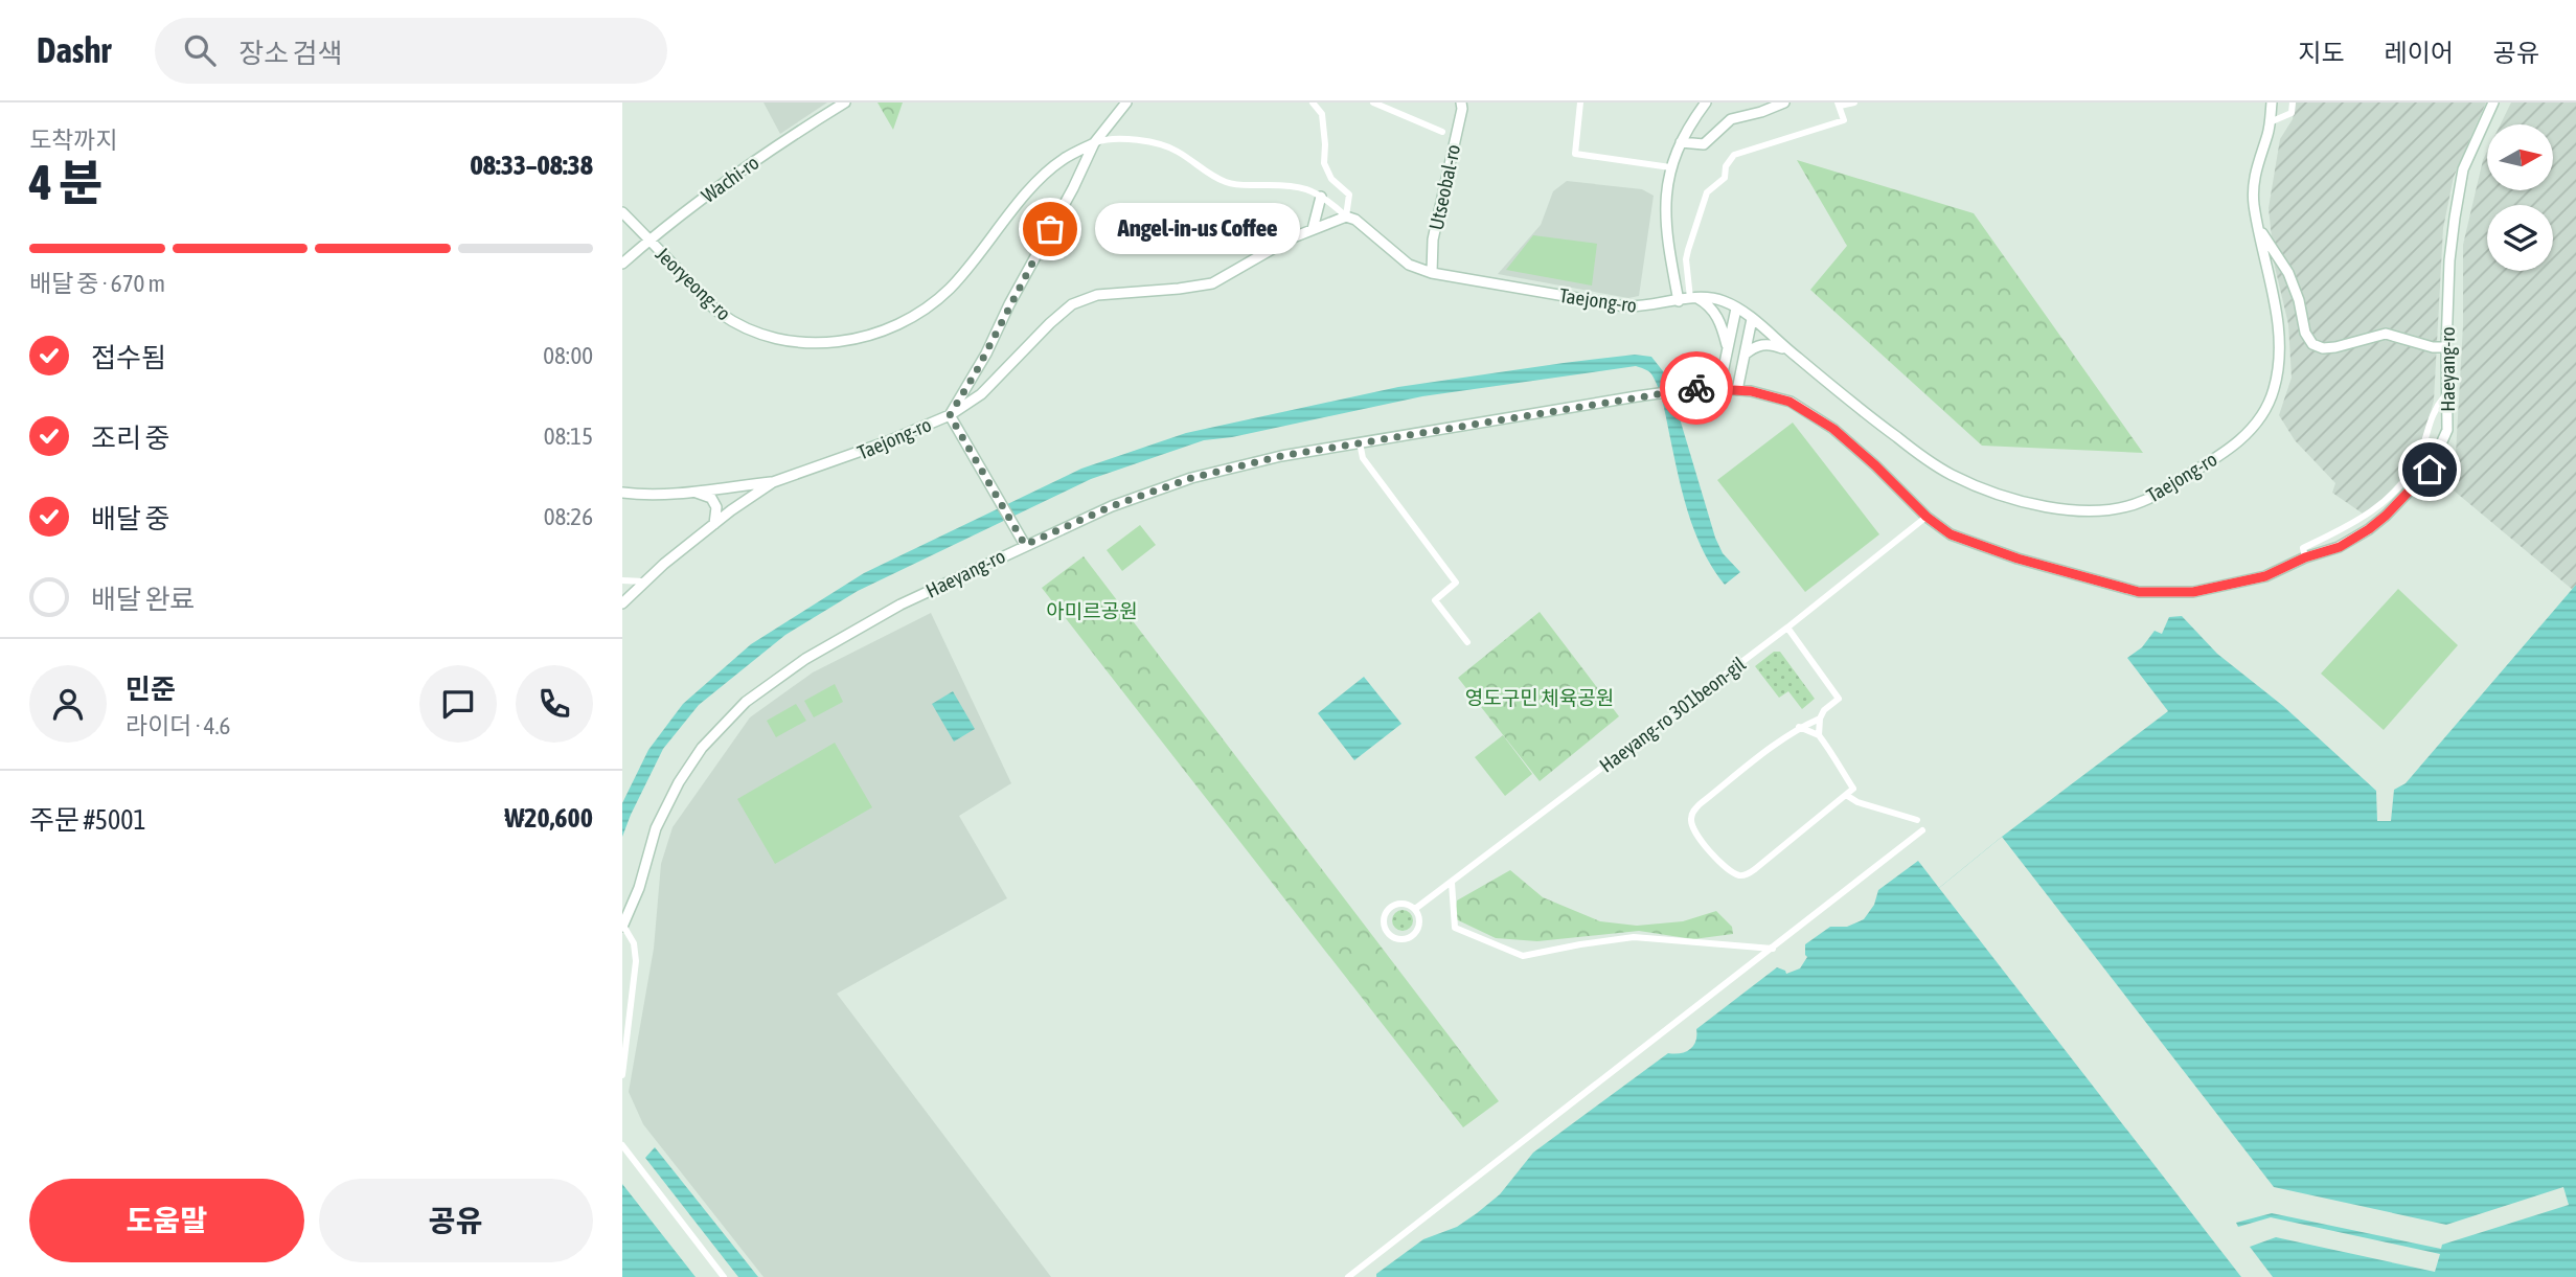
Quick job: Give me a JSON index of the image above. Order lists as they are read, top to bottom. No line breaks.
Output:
{"streets":{"main road":["Wachi-ro","Utseobal-ro","Jeoryeong-ro","Taejong-ro","Haeyang-ro"],"street":["Haeyang-ro 301beon-gil"]},"crossings":[["Wachi-ro","Jeoryeong-ro"],["Utseobal-ro","Taejong-ro"],["Haeyang-ro","Haeyang-ro 301beon-gil"]],"parks":["아미르공원","영도구민 체육공원"],"places":["Angel-in-us Coffee"],"north":"right","page":{"header":"Dashr","search":"장소 검색","nav":["지도","레이어","공유"],"heading":["4 분","도착까지","08:33–08:38"],"panel":["민준","라이더 · 4.6","주문 #5001","₩20,600"],"bubble":"Angel-in-us Coffee","bar":"배달 중 · 670 m","list":[["접수됨","08:00"],["조리 중","08:15"],["배달 중","08:26"],"배달 완료"],"buttons":["도움말","공유"]}}
